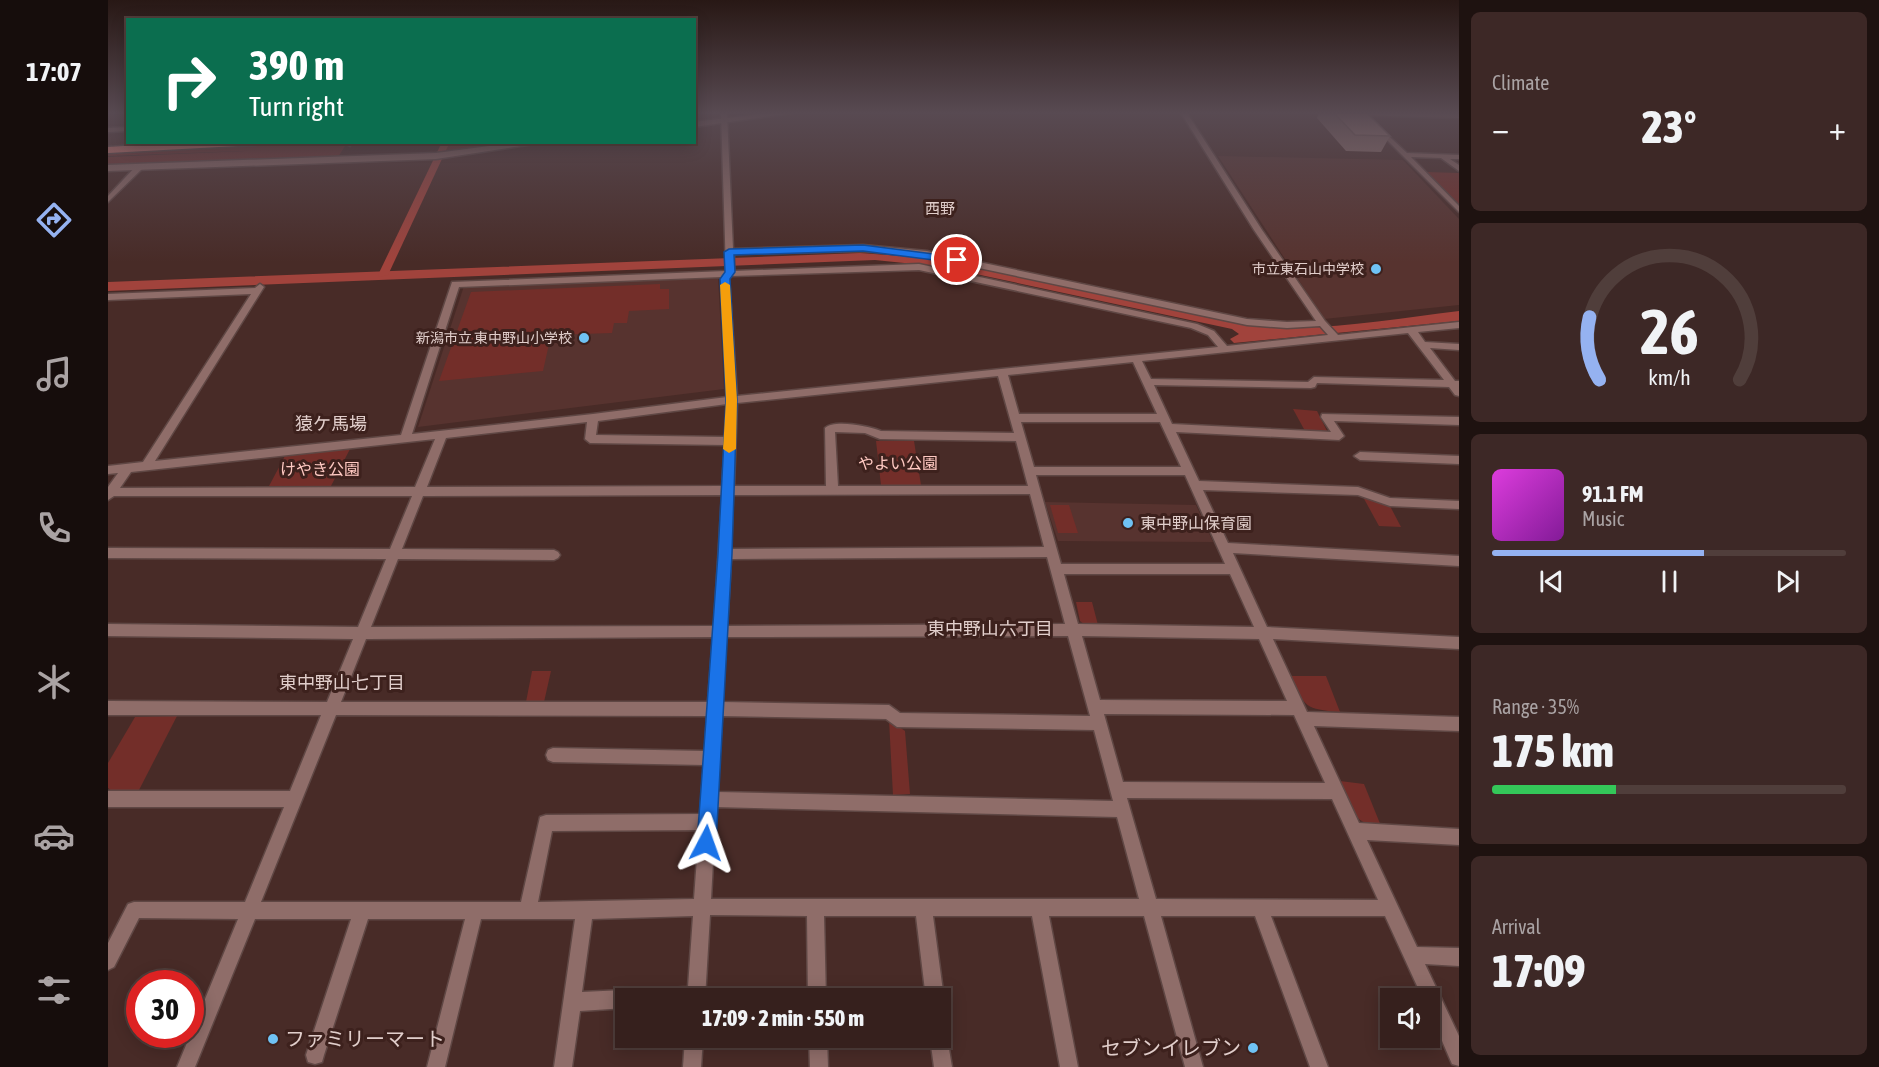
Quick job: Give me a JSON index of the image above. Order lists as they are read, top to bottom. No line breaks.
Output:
{"districts":["西野","猿ケ馬場","東中野山六丁目","東中野山七丁目"],"parks":["やよい公園","けやき公園"],"places":["市立東石山中学校","新潟市立 東中野山小学校","東中野山保育園","ファミリーマート","セブンイレブン"],"page":{"tabs":"17:07","tile":["Climate",["Range · 35%","175 km"],["Arrival","17:09"]],"turn":["390 m","Turn right"],"heat":["−","23°","+"],"song":["91.1 FM","Music"],"limit":"30","trip":"17:09 · 2 min · 550 m","gauge":["26","km/h"]}}
